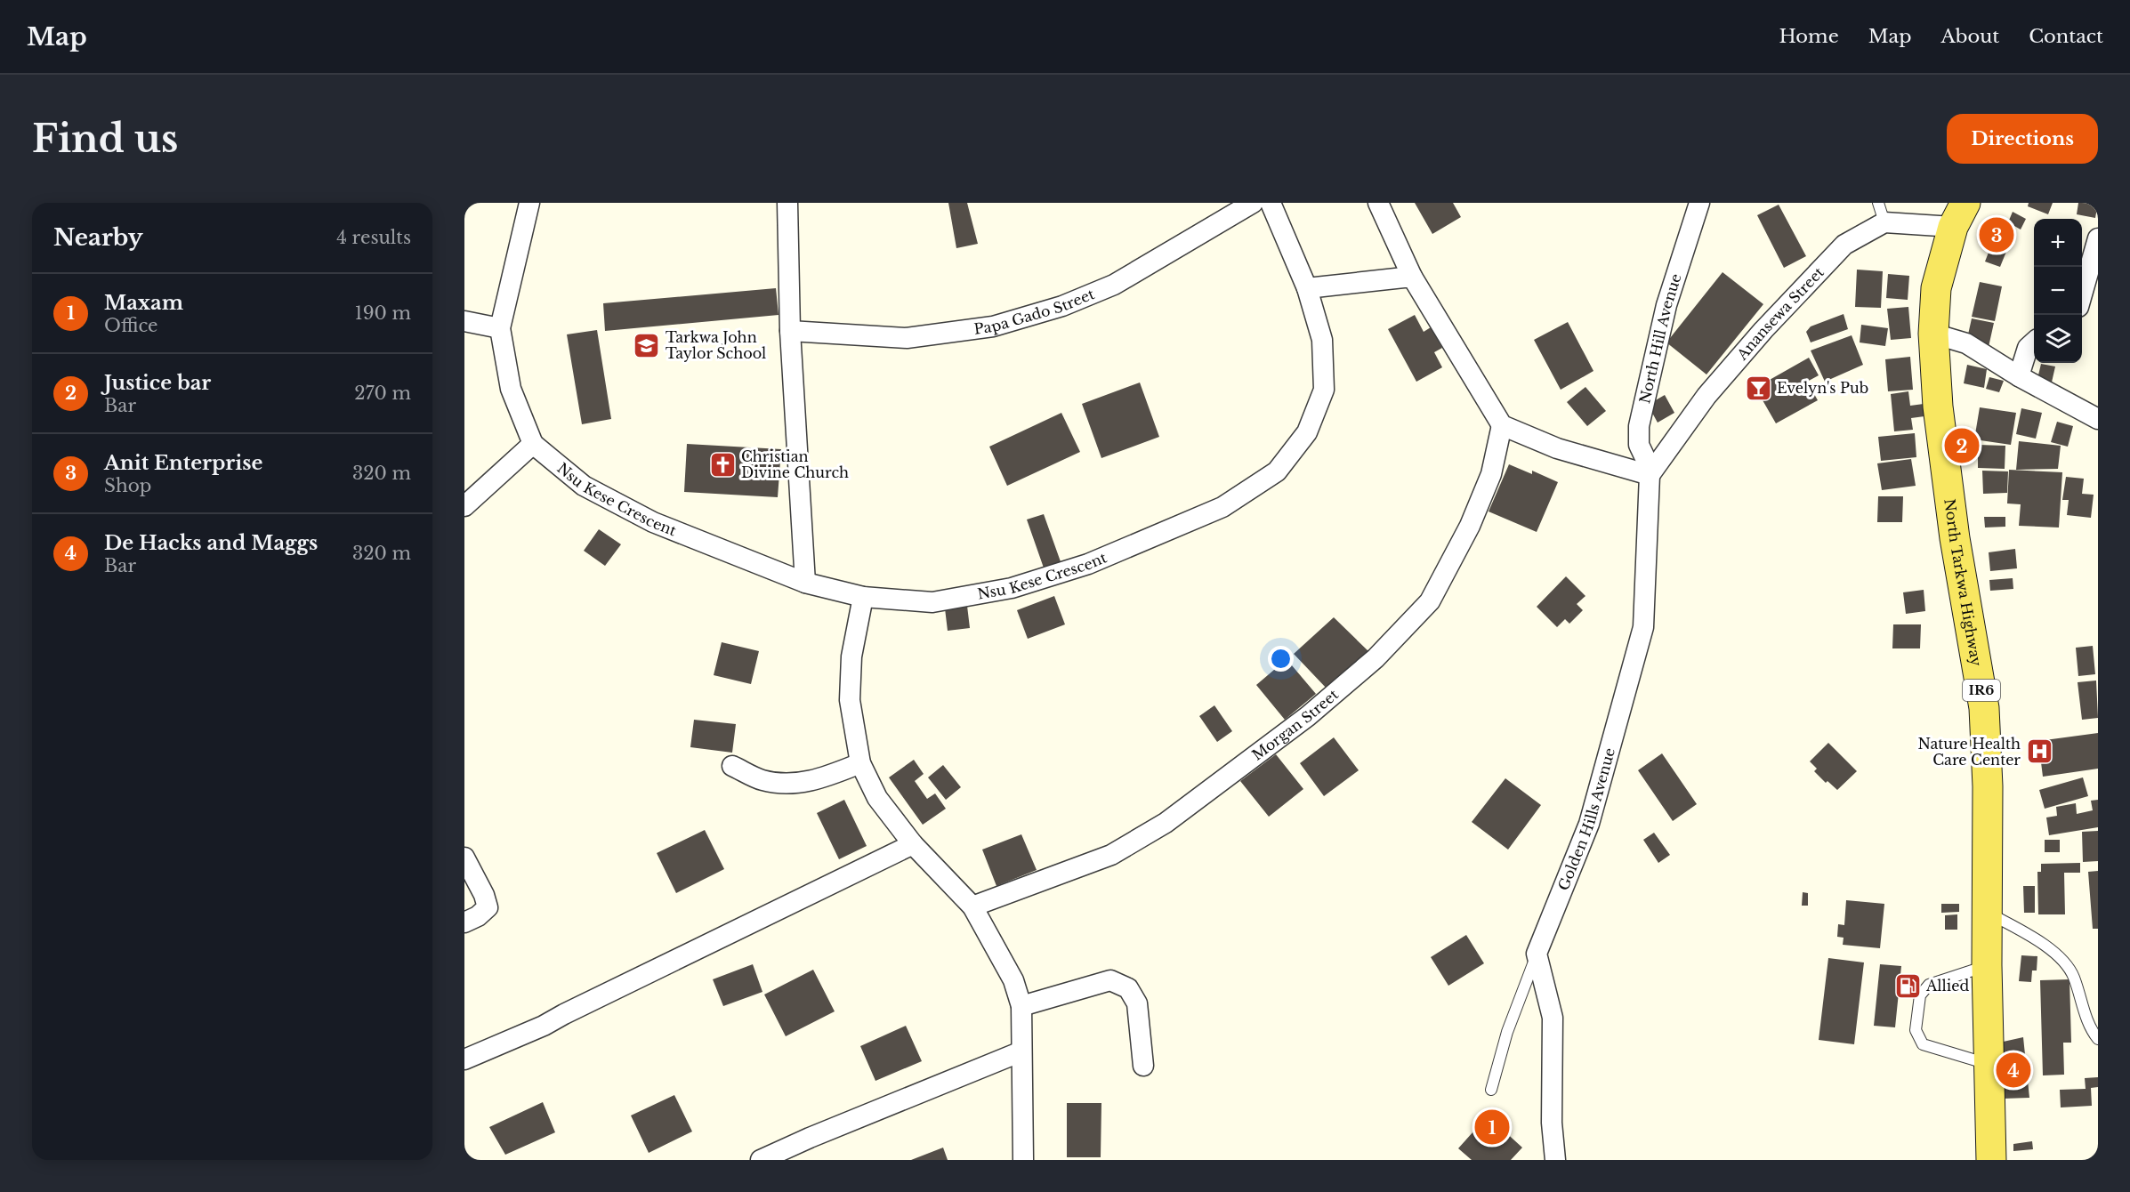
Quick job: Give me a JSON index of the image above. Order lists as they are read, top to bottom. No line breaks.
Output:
{"streets":{"main road":["North Tarkwa Highway","IR6"],"street":["Papa Gado Street","Anansewa Street","North Hill Avenue","Nsu Kese Crescent","Morgan Street","Golden Hills Avenue"]},"crossings":[["Anansewa Street","North Hill Avenue"],["Anansewa Street","Golden Hills Avenue"],["North Hill Avenue","Golden Hills Avenue"]],"places":{"school or university":["Tarkwa John Taylor School"],"bar":["Evelyn's Pub"],"church":["Christian Divine Church"],"hospital":["Nature Health Care Center"],"fuel station":["Allied"]},"page":{"header":"Map","nav":["Home","Map","About","Contact"],"buttons":"Directions","title":"Find us","heading":["Nearby","4 results"],"pins":["3","2","4","1"],"map_buttons":["+","−"],"list":[{"mark":"1","name":"Maxam","note":"Office","value":"190 m"},{"mark":"2","name":"Justice bar","note":"Bar","value":"270 m"},{"mark":"3","name":"Anit Enterprise","note":"Shop","value":"320 m"},{"mark":"4","name":"De Hacks and Maggs","note":"Bar","value":"320 m"}]}}
